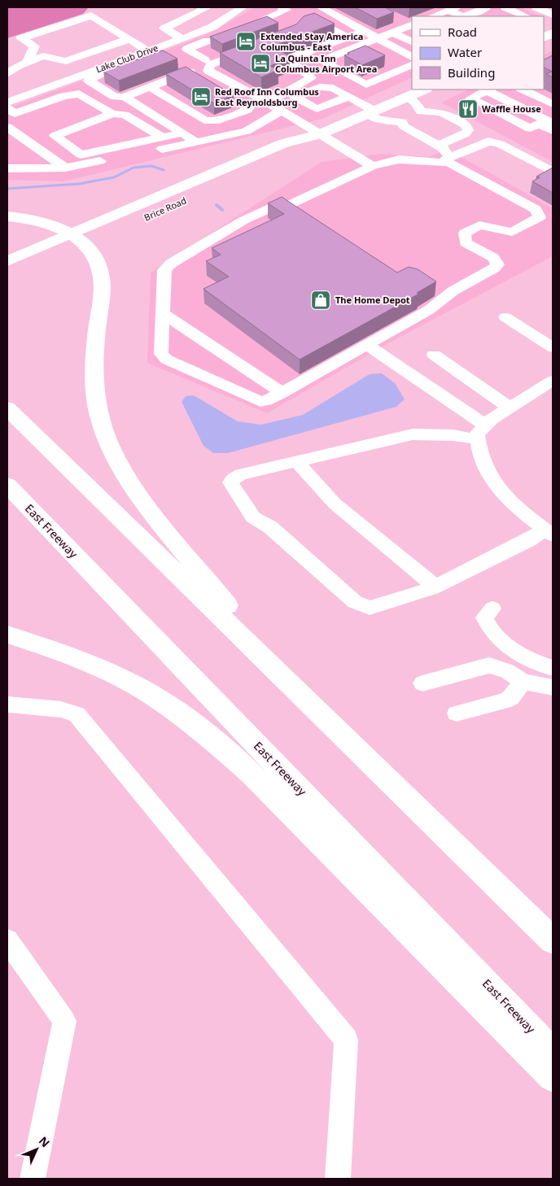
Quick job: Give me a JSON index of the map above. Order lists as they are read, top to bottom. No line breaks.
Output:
{"streets":{"main road":["Brice Road","East Freeway"],"street":["Lake Club Drive"]},"places":{"hotel":["Extended Stay America Columbus - East","La Quinta Inn Columbus Airport Area","Red Roof Inn Columbus East Reynoldsburg"],"restaurant":["Waffle House"],"shop":["The Home Depot"]},"legend":["Road","Water","Building"],"north":"top right"}
